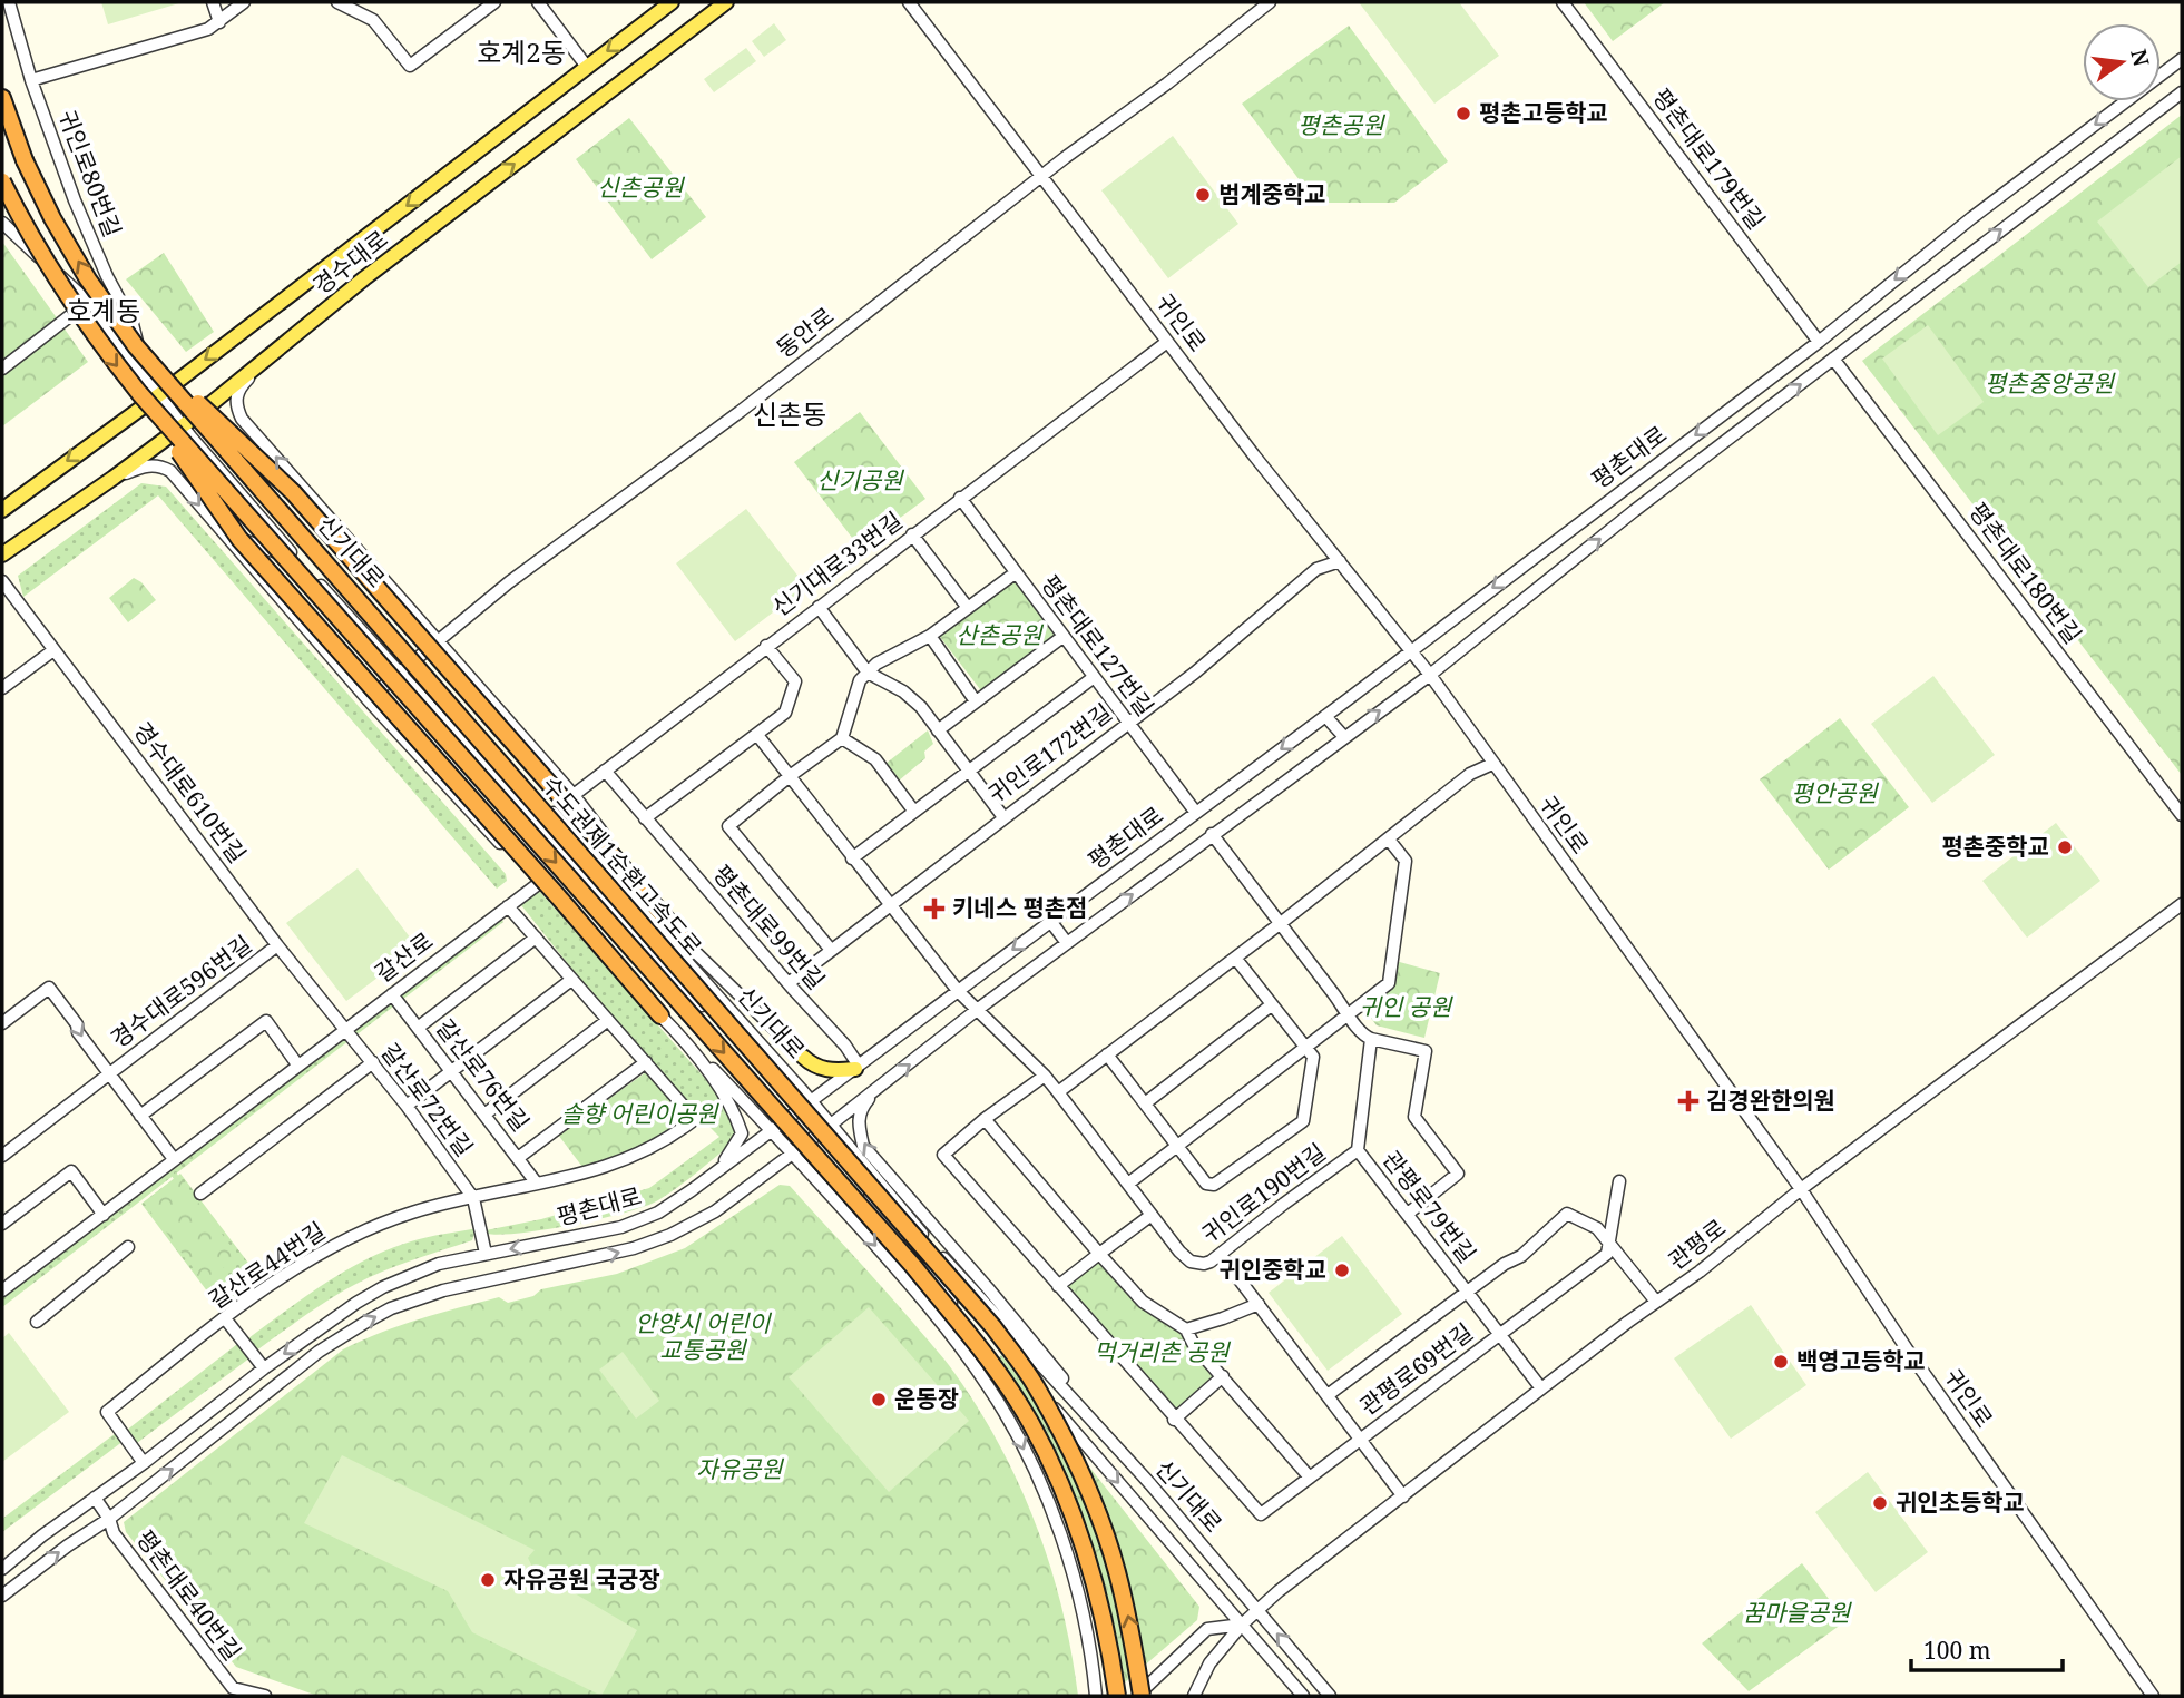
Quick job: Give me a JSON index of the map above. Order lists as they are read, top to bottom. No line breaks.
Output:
{"streets":{"highway":["수도권제1순환고속도로"],"main road":["경수대로"],"street":["평촌대로179번길","귀인로80번길","귀인로","동안로","평촌대로","신기대로","신기대로33번길","평촌대로180번길","평촌대로127번길","귀인로172번길","경수대로610번길","평촌대로99번길","갈산로","경수대로596번길","갈산로76번길","갈산로72번길","귀인로190번길","관평로79번길","관평로","갈산로44번길","관평로69번길","평촌대로40번길"]},"crossings":[["평촌대로179번길","평촌대로"],["귀인로80번길","신기대로"],["귀인로80번길","수도권제1순환고속도로"],["경수대로","신기대로"],["귀인로","동안로"],["귀인로","평촌대로"],["귀인로","신기대로33번길"],["귀인로","귀인로172번길"],["귀인로","관평로"],["동안로","신기대로"],["평촌대로","신기대로"],["평촌대로","평촌대로180번길"],["평촌대로","평촌대로127번길"],["평촌대로","평촌대로99번길"],["평촌대로","귀인로190번길"],["평촌대로","갈산로44번길"],["평촌대로","평촌대로40번길"],["신기대로","수도권제1순환고속도로"],["신기대로","관평로"],["신기대로33번길","평촌대로99번길"],["평촌대로127번길","귀인로172번길"],["귀인로172번길","평촌대로99번길"],["귀인로172번길","귀인로190번길"],["경수대로610번길","갈산로"],["경수대로610번길","경수대로596번길"],["경수대로610번길","갈산로72번길"],["갈산로","경수대로596번길"],["갈산로","갈산로76번길"],["갈산로","갈산로72번길"],["갈산로76번길","갈산로44번길"],["갈산로72번길","갈산로44번길"],["귀인로190번길","관평로79번길"],["귀인로190번길","관평로69번길"],["관평로79번길","관평로"],["관평로79번길","관평로69번길"],["관평로","관평로69번길"]],"districts":["호계2동","호계동","신촌동"],"parks":["평촌공원","신촌공원","평촌중앙공원","신기공원","산촌공원","평안공원","귀인 공원","솔향 어린이공원","안양시 어린이 교통공원","먹거리촌 공원","자유공원","꿈마을공원"],"places":{"other":["평촌고등학교","범계중학교","평촌중학교","귀인중학교","백영고등학교","운동장","귀인초등학교","자유공원 국궁장"],"health":["키네스 평촌점","김경완한의원"]},"scale_bar":"100 m","north":"right"}
